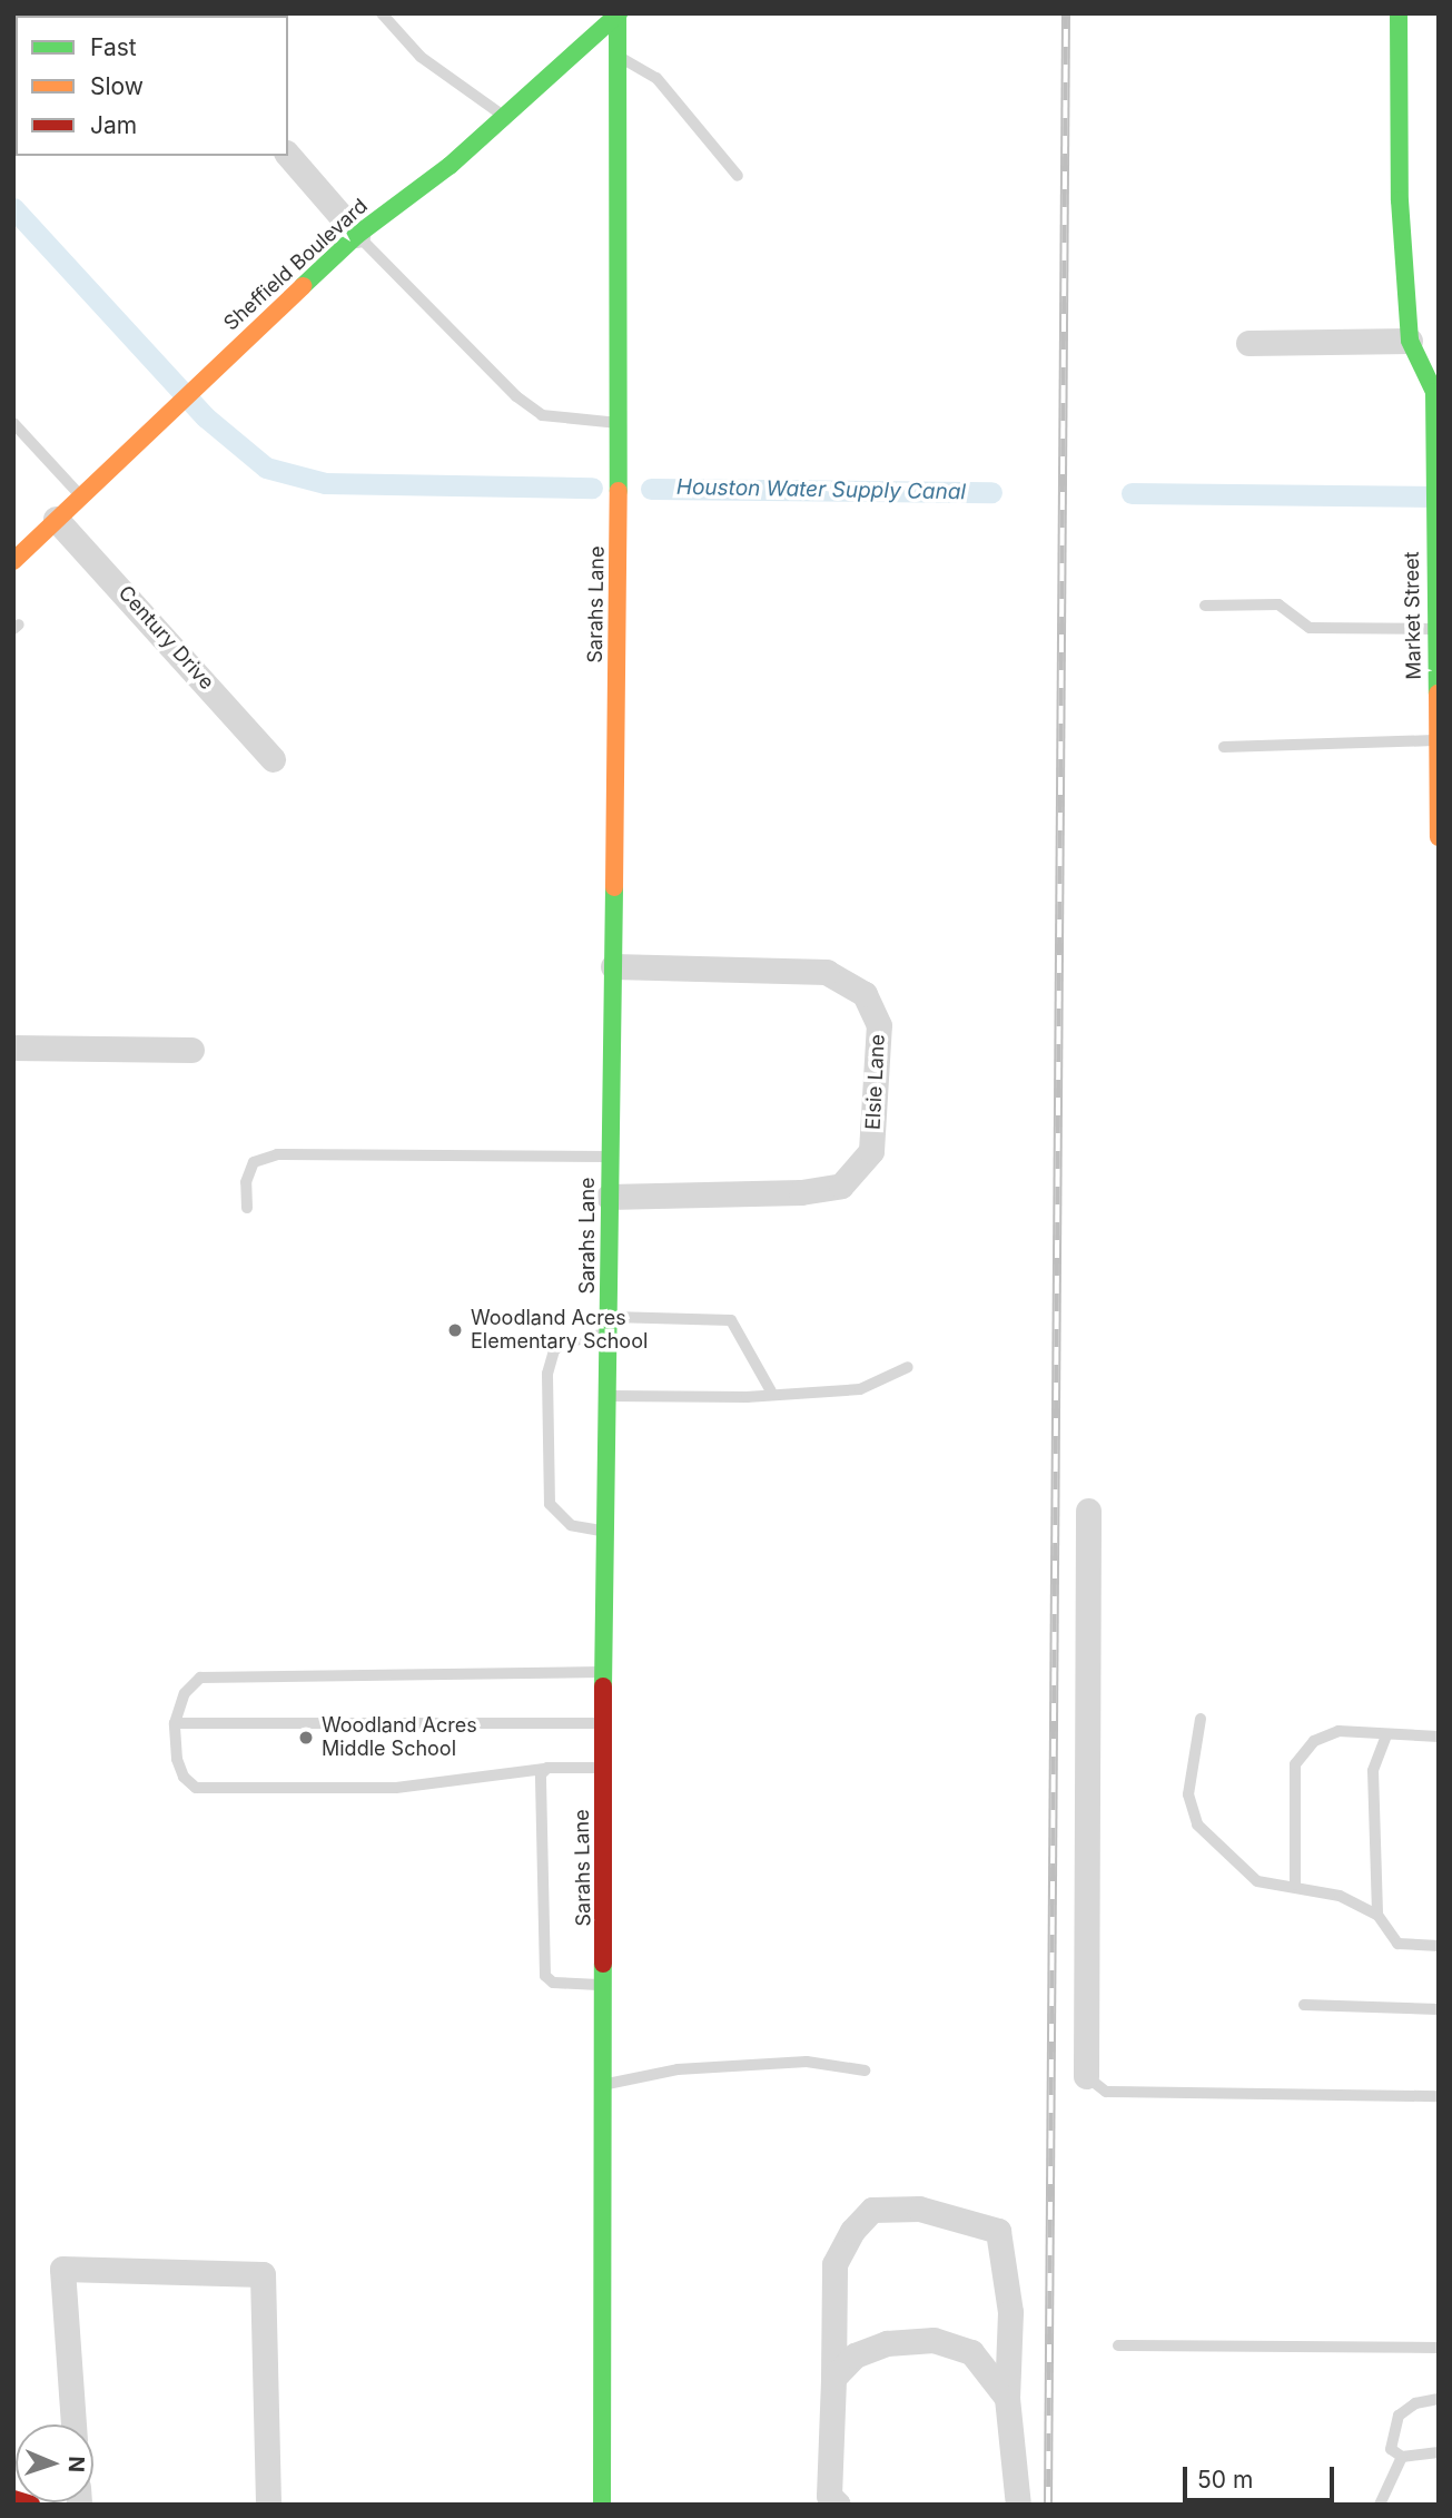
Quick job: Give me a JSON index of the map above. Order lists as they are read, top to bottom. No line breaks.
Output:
{"streets":{"street":["Sheffield Boulevard","Sarahs Lane","Market Street","Century Drive","Elsie Lane"]},"crossings":[["Sheffield Boulevard","Sarahs Lane"],["Sheffield Boulevard","Century Drive"],["Sarahs Lane","Elsie Lane"]],"water":["Houston Water Supply Canal"],"places":["Woodland Acres Elementary School","Woodland Acres Middle School"],"legend":["Fast","Slow","Jam"],"scale_bar":"50 m","north":"right"}
